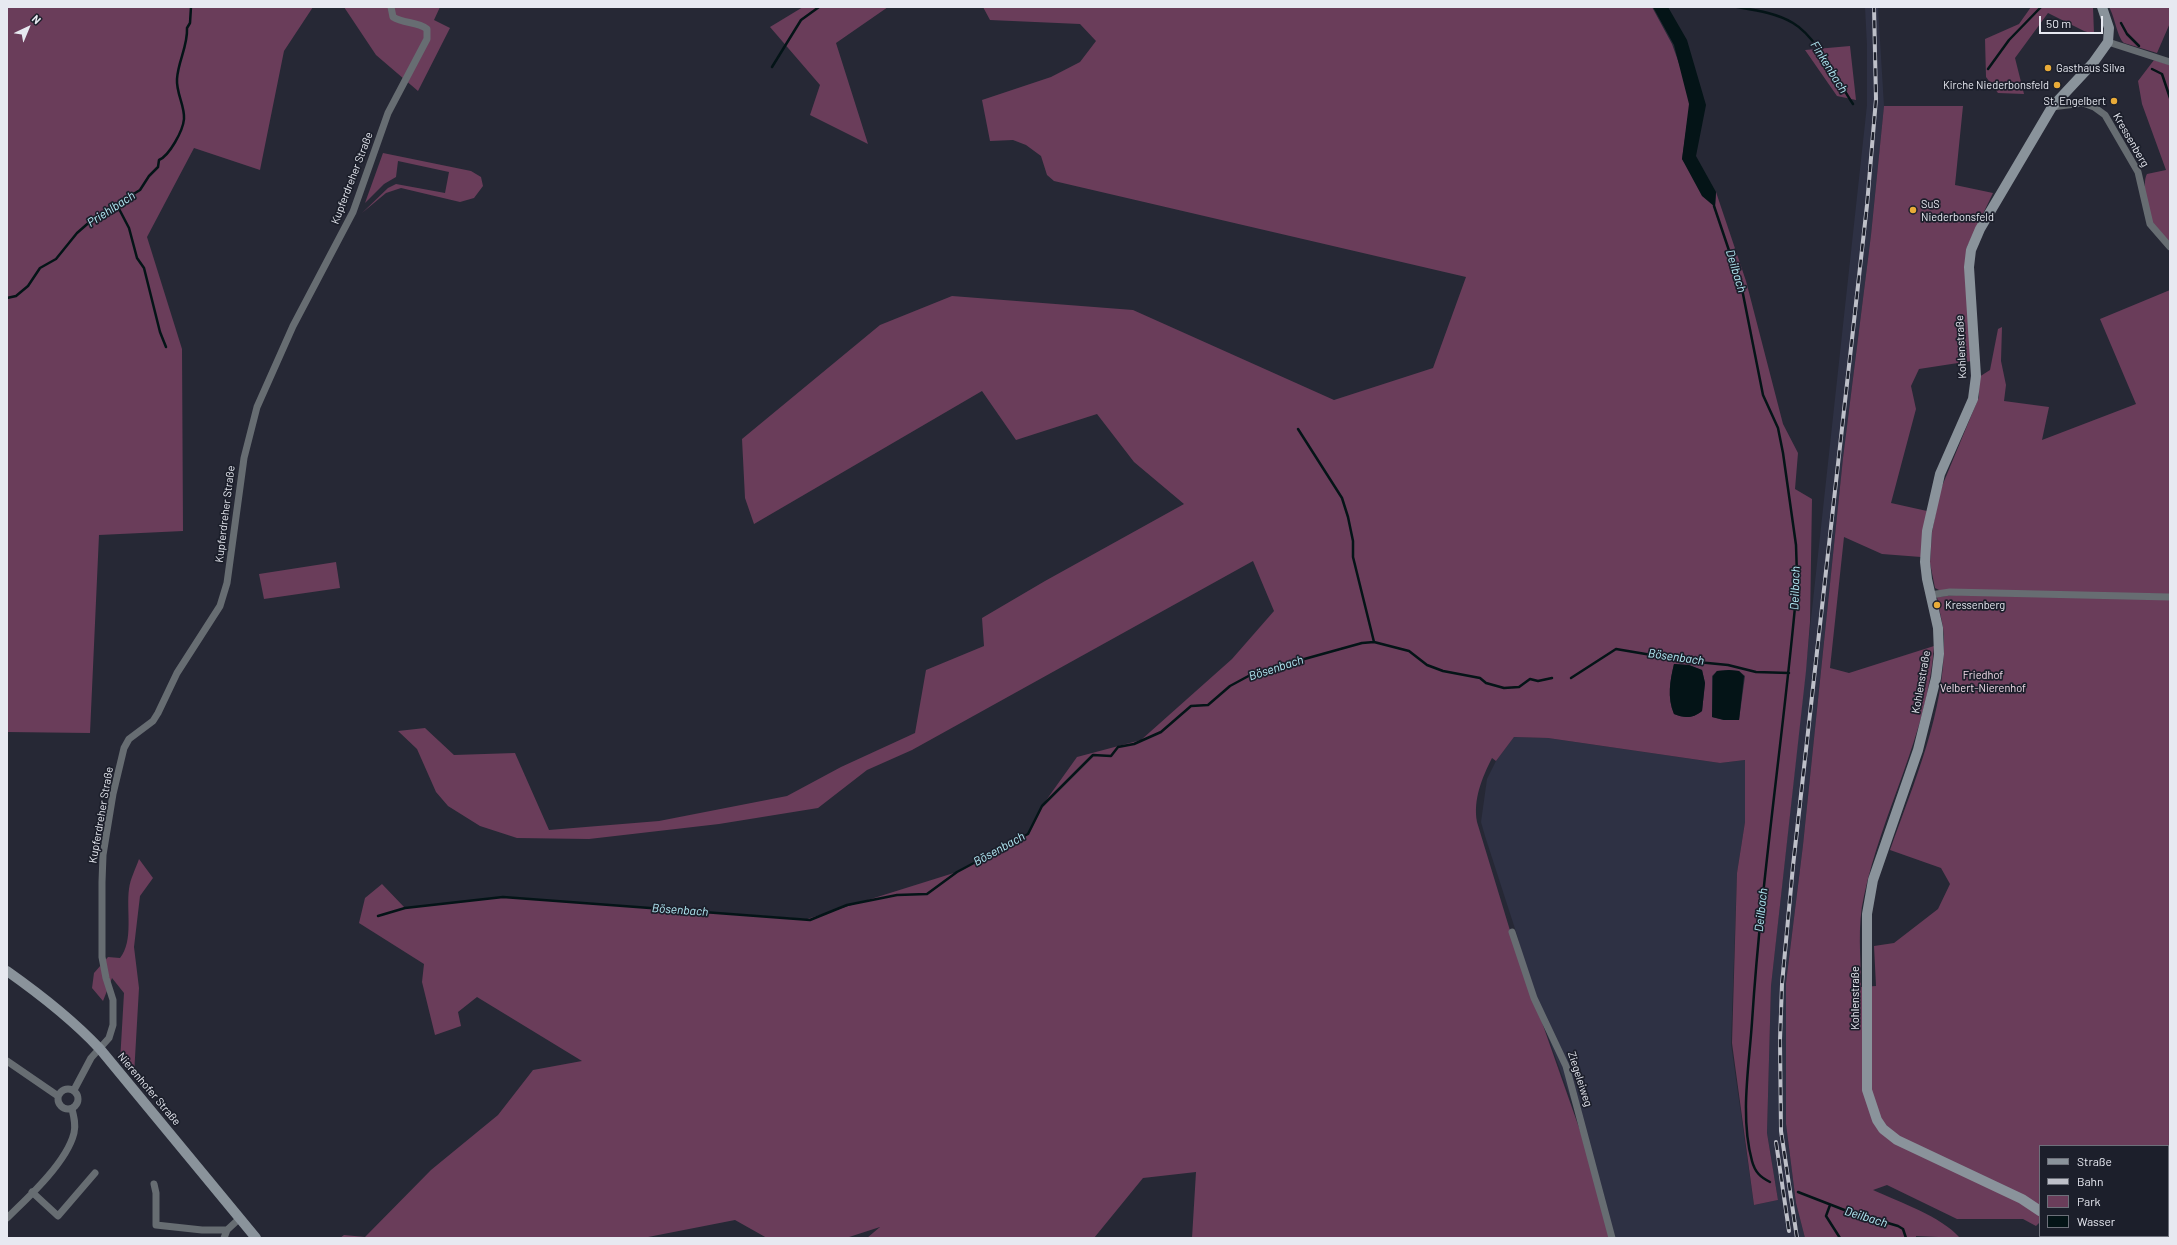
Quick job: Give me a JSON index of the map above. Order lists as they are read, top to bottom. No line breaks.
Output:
{"streets":{"main road":["Kohlenstraße","Nierenhofer Straße"],"street":["Kressenberg","Kupferdreher Straße","Ziegeleiweg"]},"crossings":[["Kressenberg","Kohlenstraße"],["Kupferdreher Straße","Nierenhofer Straße"]],"water":["Finkenbach","Priehlbach","Deilbach","Bösenbach"],"parks":["Friedhof Velbert-Nierenhof"],"places":["Gasthaus Silva","Kirche Niederbonsfeld","St. Engelbert","SuS Niederbonsfeld","Kressenberg"],"legend":["Straße","Bahn","Park","Wasser"],"scale_bar":"50 m","north":"top right"}
